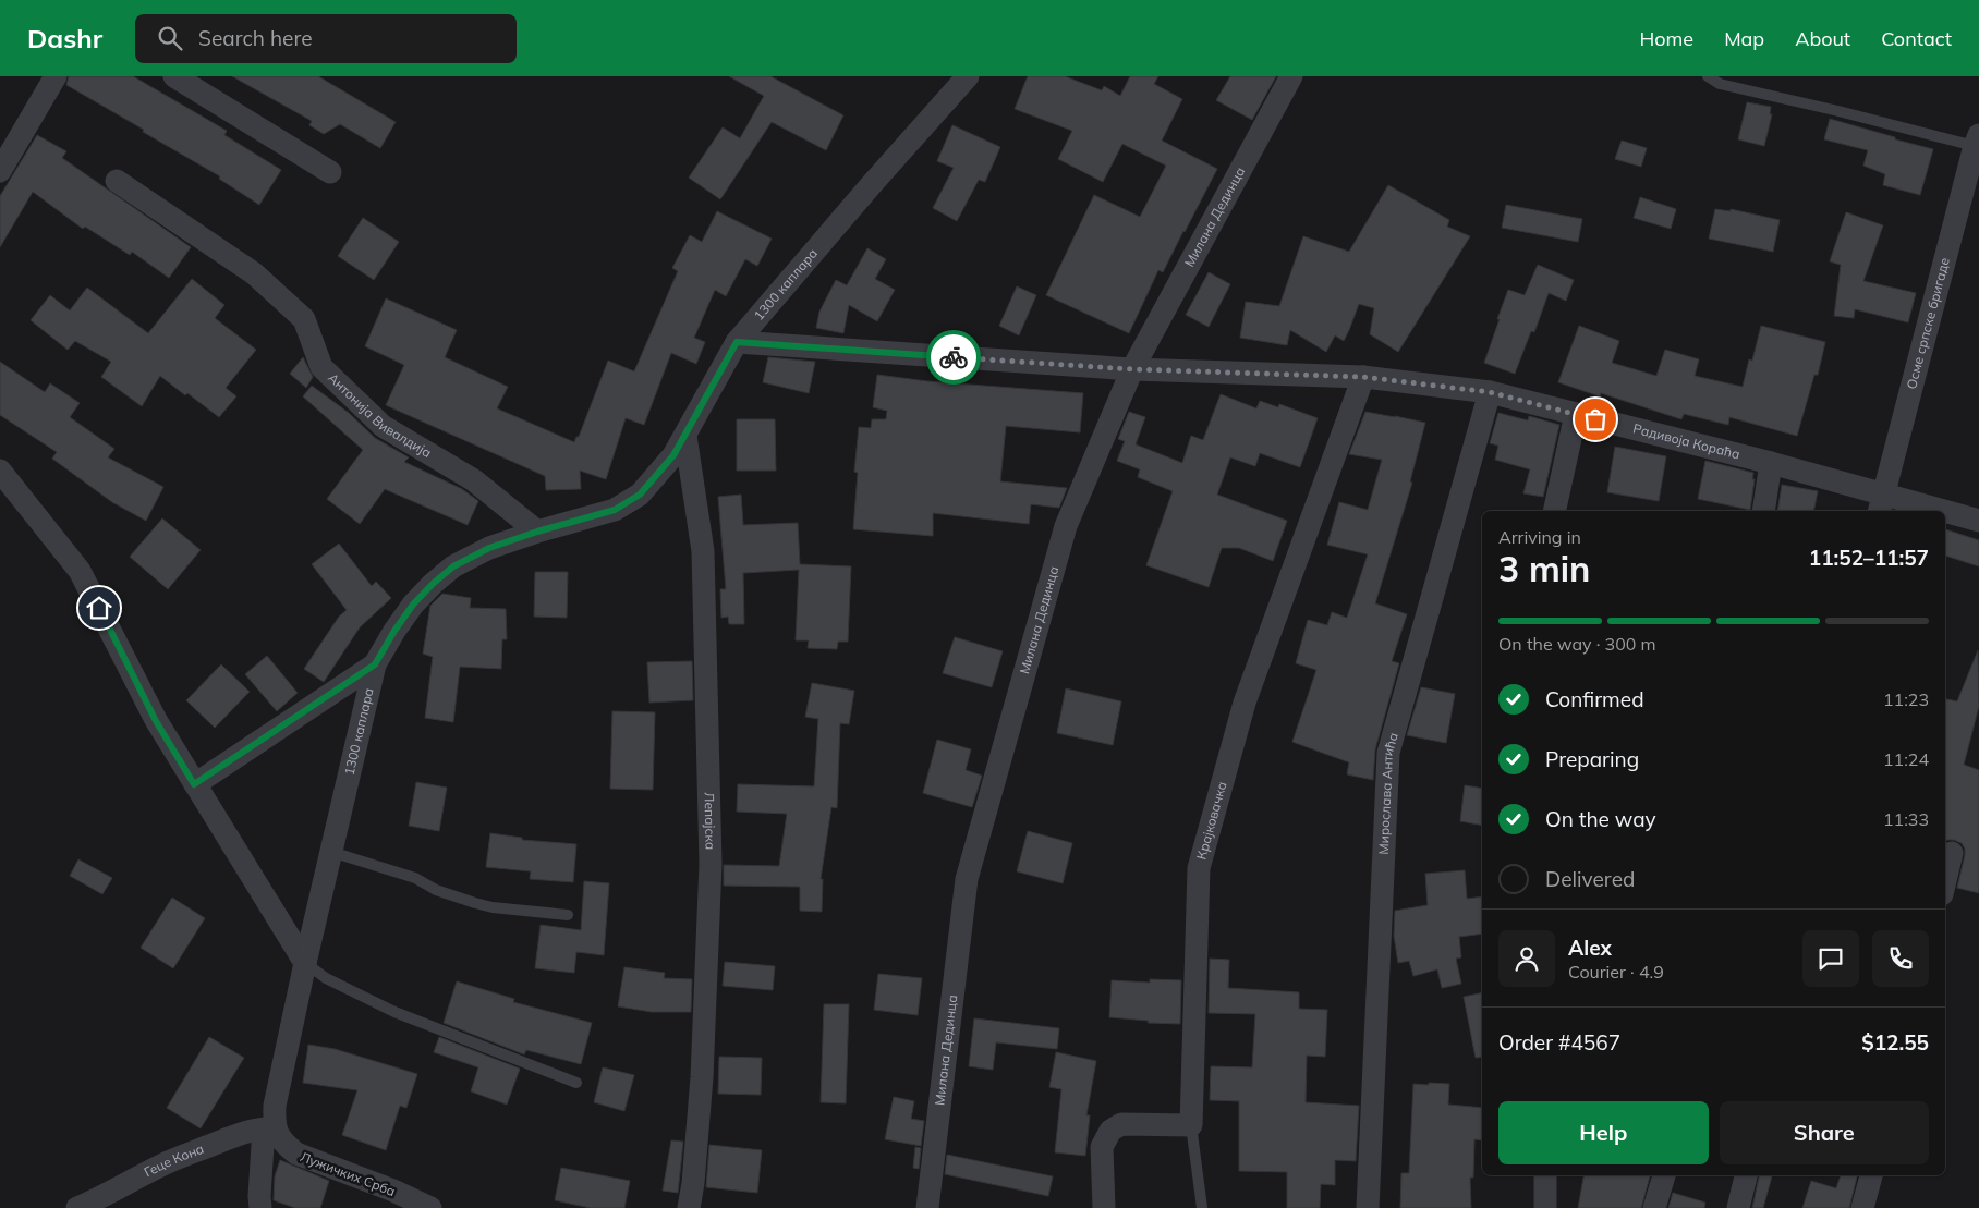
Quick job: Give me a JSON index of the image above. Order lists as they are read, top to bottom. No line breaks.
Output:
{"streets":{"street":["Милана Дединца","1300 каплара","Осме српске бригаде","Антонија Вивалдија","Радивоја Кораћа","Мирослава Антића","Крајковачка","Лепајска","Геце Кона","Лужичких Срба"]},"crossings":[["Милана Дединца","Радивоја Кораћа"],["1300 каплара","Антонија Вивалдија"],["1300 каплара","Радивоја Кораћа"],["1300 каплара","Лепајска"],["1300 каплара","Геце Кона"],["1300 каплара","Лужичких Срба"],["Осме српске бригаде","Радивоја Кораћа"],["Радивоја Кораћа","Мирослава Антића"],["Радивоја Кораћа","Крајковачка"],["Геце Кона","Лужичких Срба"]],"page":{"header":"Dashr","search":"Search here","nav":["Home","Map","About","Contact"],"heading":["3 min","Arriving in","11:52–11:57"],"panel":["Alex","Courier · 4.9","Order #4567","$12.55"],"bar":"On the way · 300 m","list":[["Confirmed","11:23"],["Preparing","11:24"],["On the way","11:33"],"Delivered"],"buttons":["Help","Share"]}}
